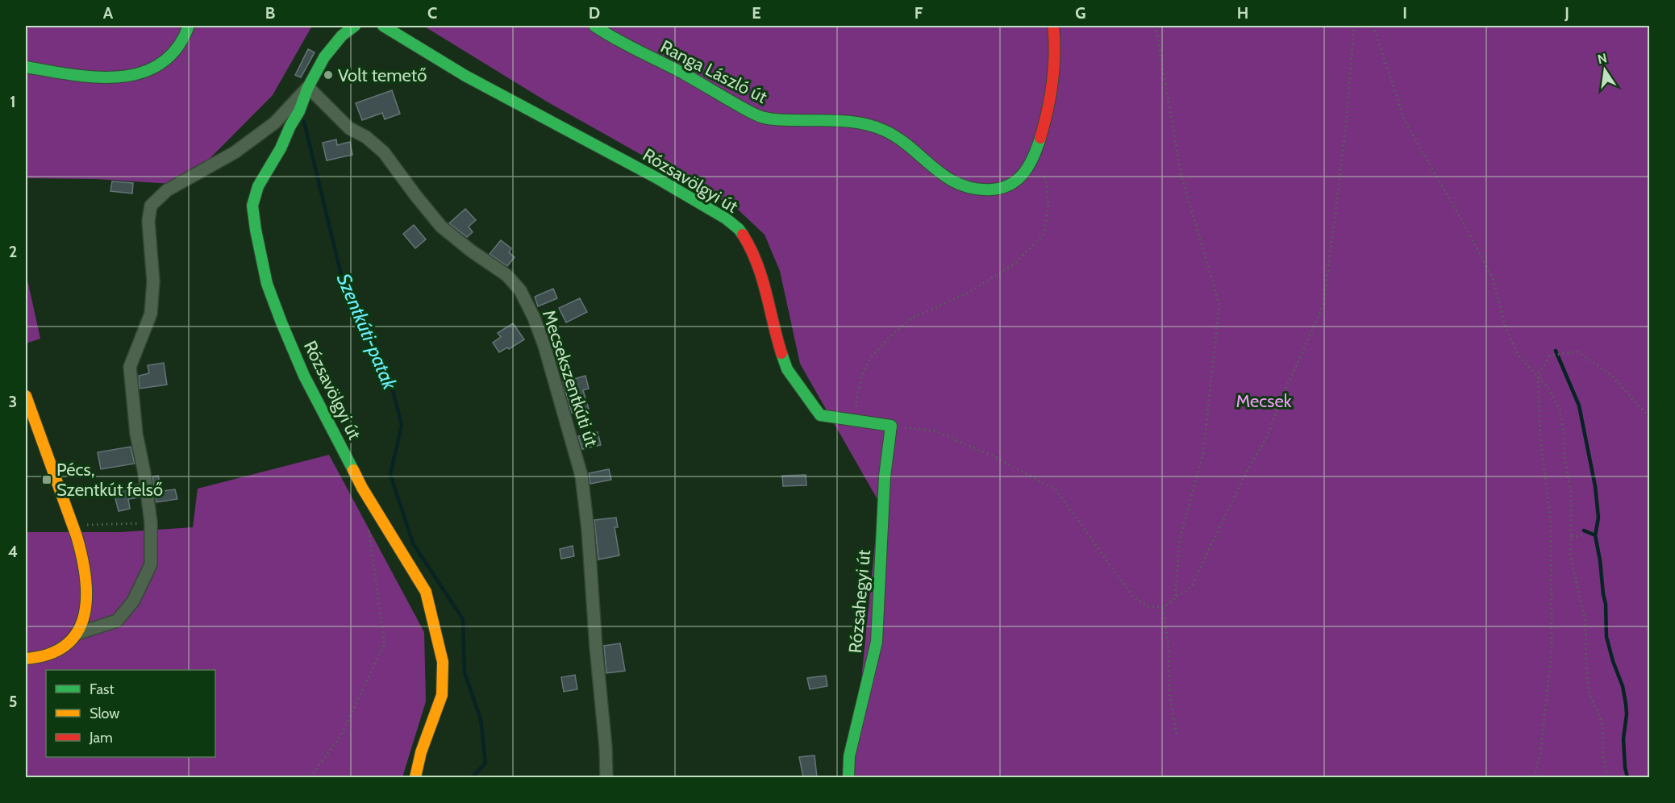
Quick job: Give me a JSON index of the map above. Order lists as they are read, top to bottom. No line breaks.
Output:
{"streets":{"street":["Ranga László út","Rózsavölgyi út","Mecsekszentkúti út","Rózsahegyi út"]},"crossings":[["Rózsavölgyi út","Mecsekszentkúti út"],["Rózsavölgyi út","Rózsahegyi út"]],"water":["Szentkúti-patak"],"parks":["Mecsek"],"places":{"other":["Volt temető"],"transit":["Pécs, Szentkút felső"]},"legend":["Fast","Slow","Jam"],"north":"top","grid":{"columns":["A","B","C","D","E","F","G","H","I","J"],"rows":["1","2","3","4","5"]}}
